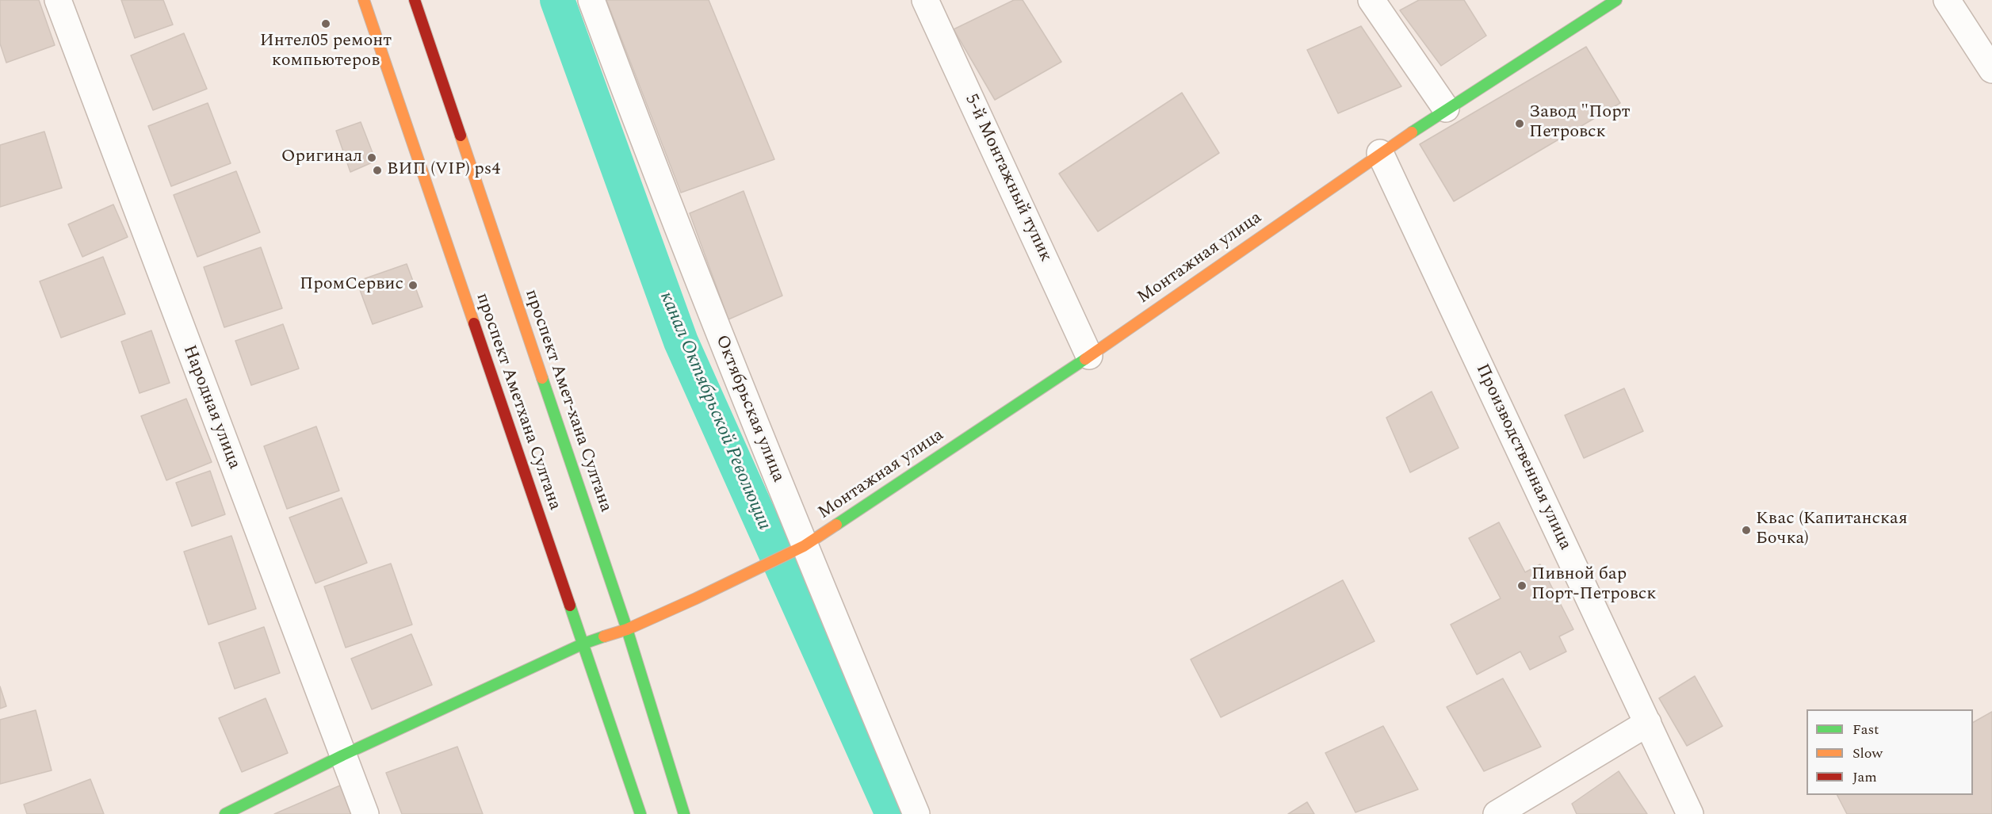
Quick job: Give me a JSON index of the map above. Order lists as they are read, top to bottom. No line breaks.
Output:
{"streets":{"main road":["Монтажная улица","проспект Амет-хана Султана","проспект Аметхана Султана"],"street":["5-й Монтажный тупик","Народная улица","Октябрьская улица","Производственная улица"]},"crossings":[["5-й Монтажный тупик","Монтажная улица"],["Монтажная улица","проспект Амет-хана Султана"],["Монтажная улица","проспект Аметхана Султана"],["Монтажная улица","Народная улица"],["Монтажная улица","Октябрьская улица"],["Монтажная улица","Производственная улица"]],"water":["канал Октябрьской Революции"],"places":["Интел05 ремонт компьютеров","Завод \"Порт Петровск","Оригинал","ВИП (VIP) ps4","ПромСервис","Квас (Капитанская Бочка)","Пивной бар Порт-Петровск"],"legend":["Fast","Slow","Jam"]}
